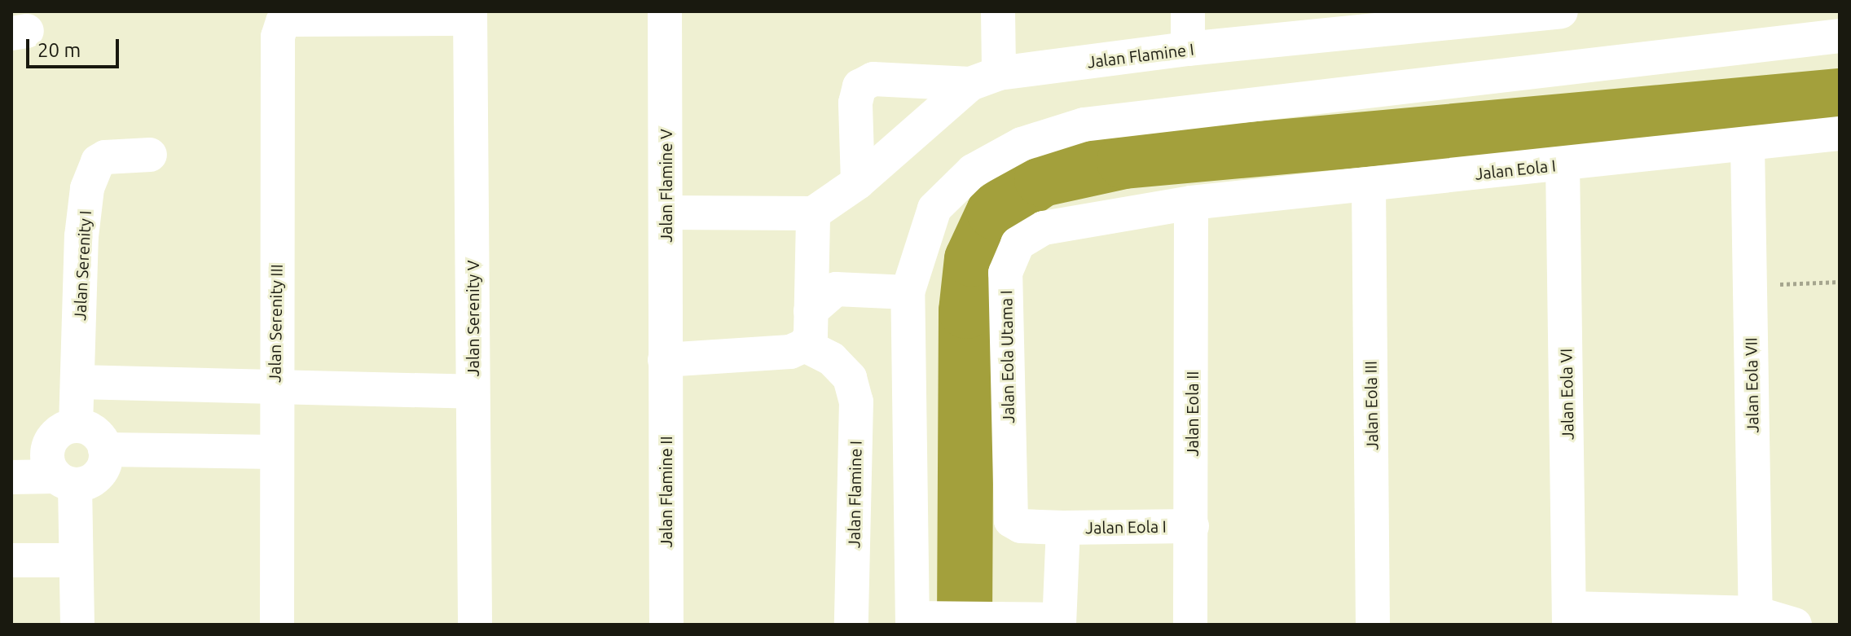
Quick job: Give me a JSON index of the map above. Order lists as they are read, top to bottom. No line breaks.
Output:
{"streets":{"street":["Jalan Flamine I","Jalan Eola I","Jalan Flamine V","Jalan Serenity I","Jalan Serenity V","Jalan Serenity III","Jalan Eola Utama I","Jalan Eola VII","Jalan Eola VI","Jalan Eola III","Jalan Eola II","Jalan Flamine II"]},"crossings":[["Jalan Eola I","Jalan Eola Utama I"],["Jalan Eola I","Jalan Eola VII"],["Jalan Eola I","Jalan Eola VI"],["Jalan Eola I","Jalan Eola III"],["Jalan Eola I","Jalan Eola II"],["Jalan Flamine V","Jalan Flamine II"],["Jalan Serenity V","Jalan Serenity III"],["Jalan Eola Utama I","Jalan Eola II"]],"scale_bar":"20 m"}
